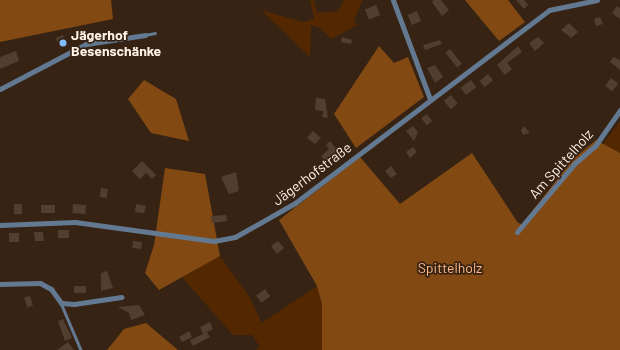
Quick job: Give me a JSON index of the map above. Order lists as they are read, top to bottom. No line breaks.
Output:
{"streets":{"street":["Am Spittelholz","Jägerhofstraße"]},"parks":["Spittelholz"],"places":["Jägerhof Besenschänke"]}
